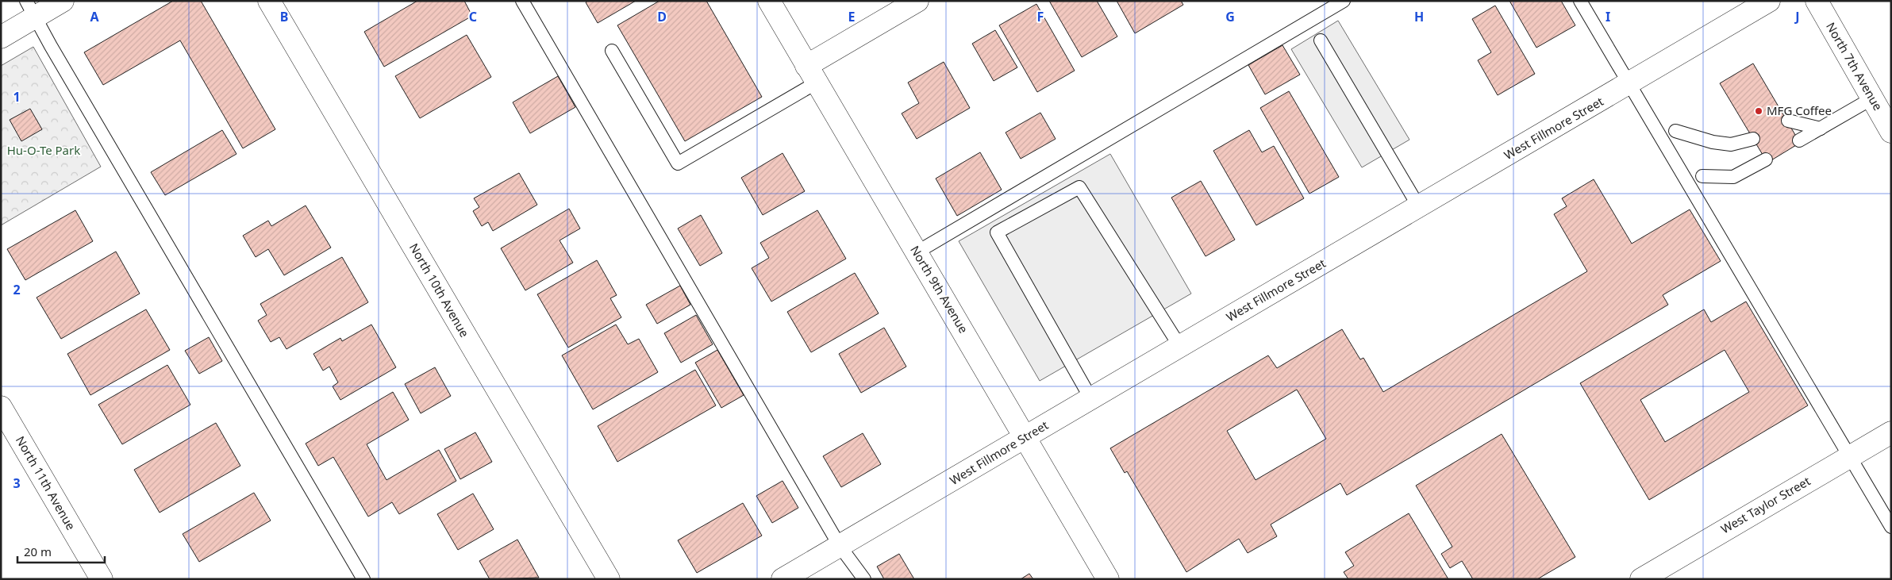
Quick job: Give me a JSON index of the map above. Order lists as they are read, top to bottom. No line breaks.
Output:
{"streets":{"street":["North 7th Avenue","West Fillmore Street","North 9th Avenue","North 10th Avenue","North 11th Avenue","West Taylor Street"]},"crossings":[["West Fillmore Street","North 9th Avenue"]],"parks":["Hu-O-Te Park"],"places":["MFG Coffee"],"scale_bar":"20 m","grid":{"columns":["A","B","C","D","E","F","G","H","I","J"],"rows":["1","2","3"]}}
